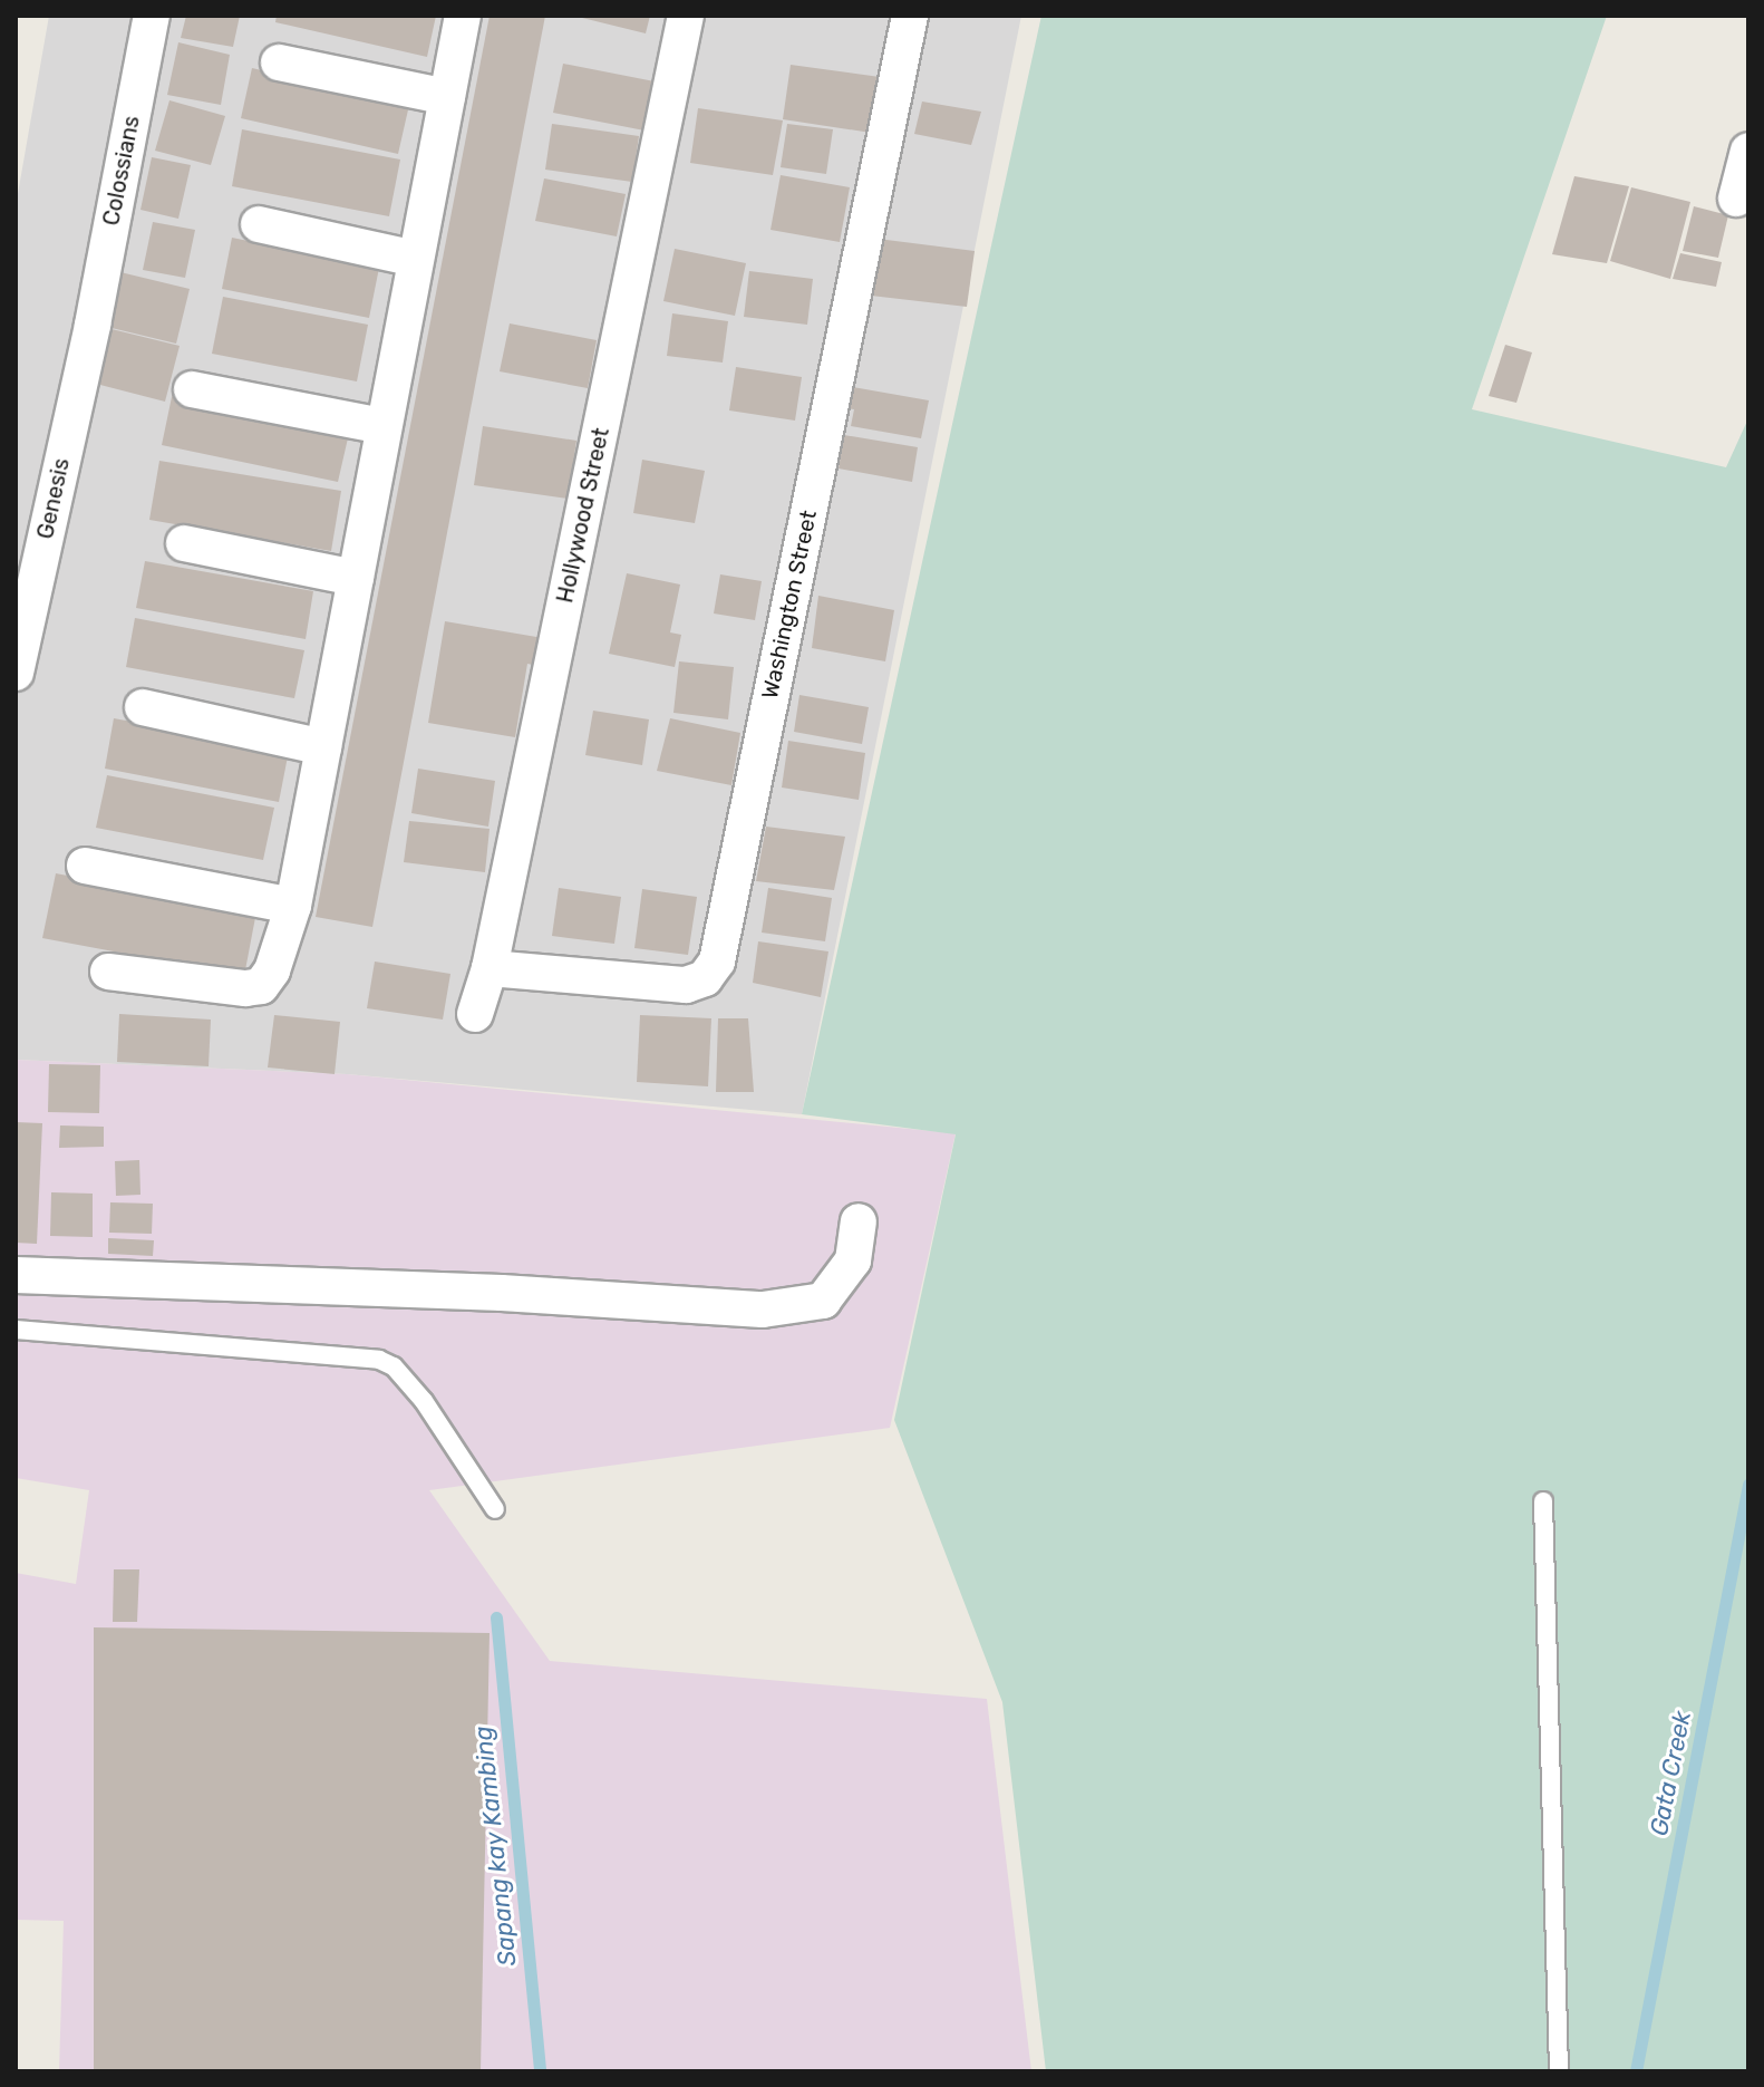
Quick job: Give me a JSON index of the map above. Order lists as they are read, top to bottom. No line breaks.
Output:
{"streets":{"street":["Colossians","Genesis","Hollywood Street","Washington Street"]},"crossings":[["Colossians","Genesis"],["Hollywood Street","Washington Street"]],"water":["Gata Creek","Sapang kay Kambing"]}
